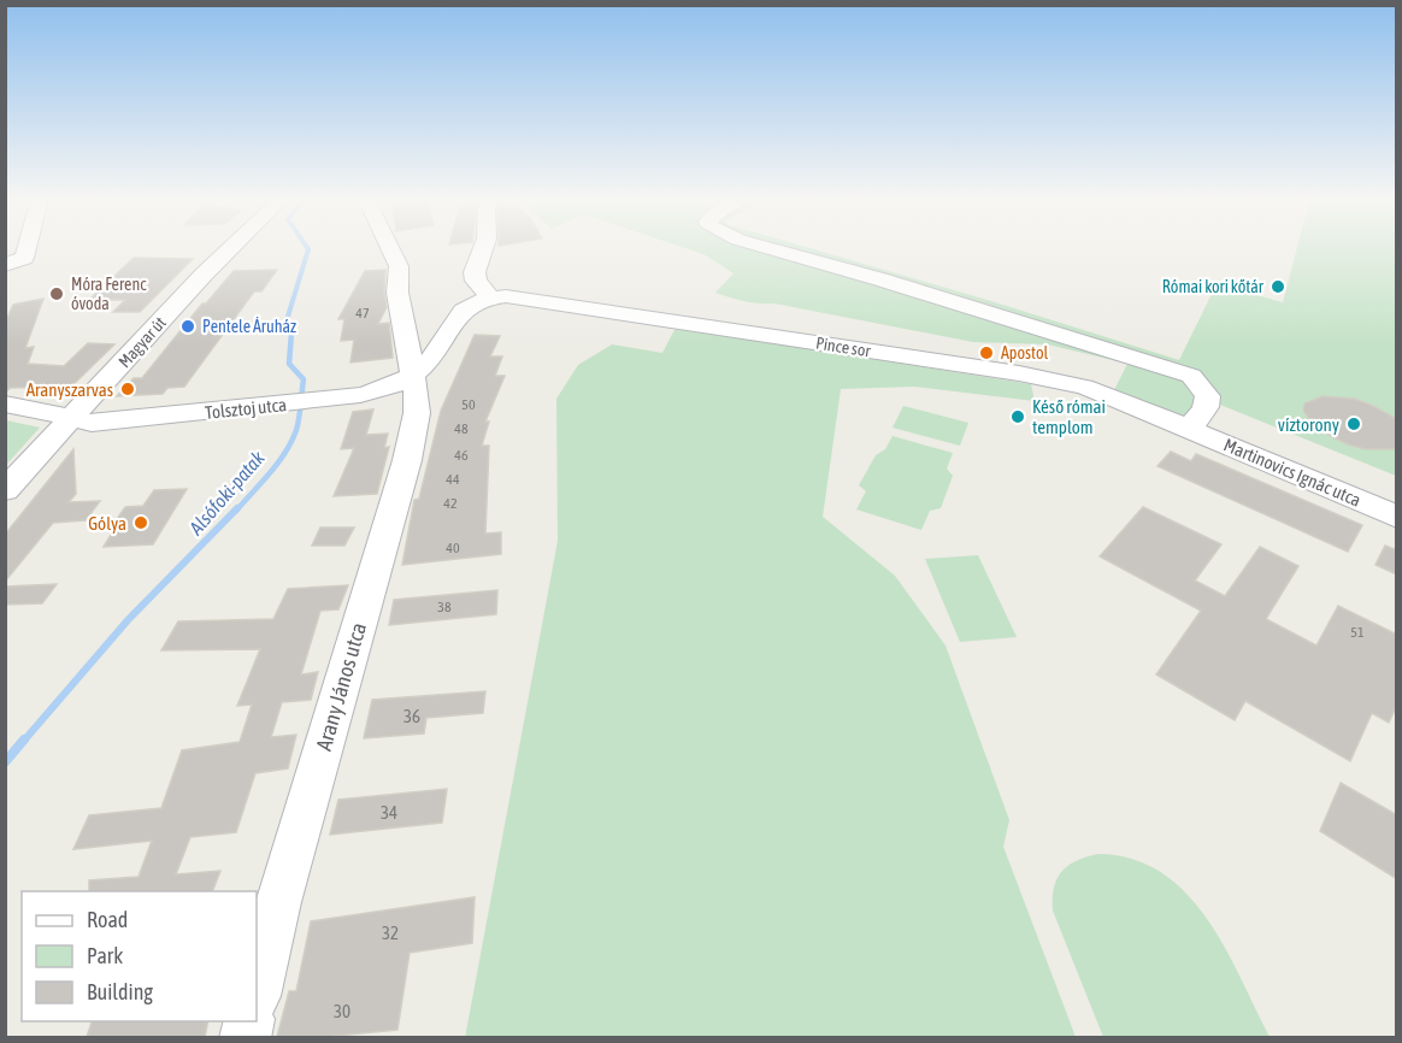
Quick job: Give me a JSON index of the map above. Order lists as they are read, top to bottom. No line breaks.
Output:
{"streets":{"street":["Magyar út","Pince sor","Tolsztoj utca","Martinovics Ignác utca","Arany János utca"]},"crossings":[["Magyar út","Tolsztoj utca"],["Pince sor","Martinovics Ignác utca"],["Tolsztoj utca","Arany János utca"]],"water":["Alsófoki-patak"],"places":["Római kori kőtár","Móra Ferenc óvoda","Pentele Áruház","Apostol","Aranyszarvas","Késő római templom","víztorony","Gólya"],"house_numbers":["47","50","48","46","44","42","40","38","51","36","34","32","30"],"legend":["Road","Park","Building"]}
